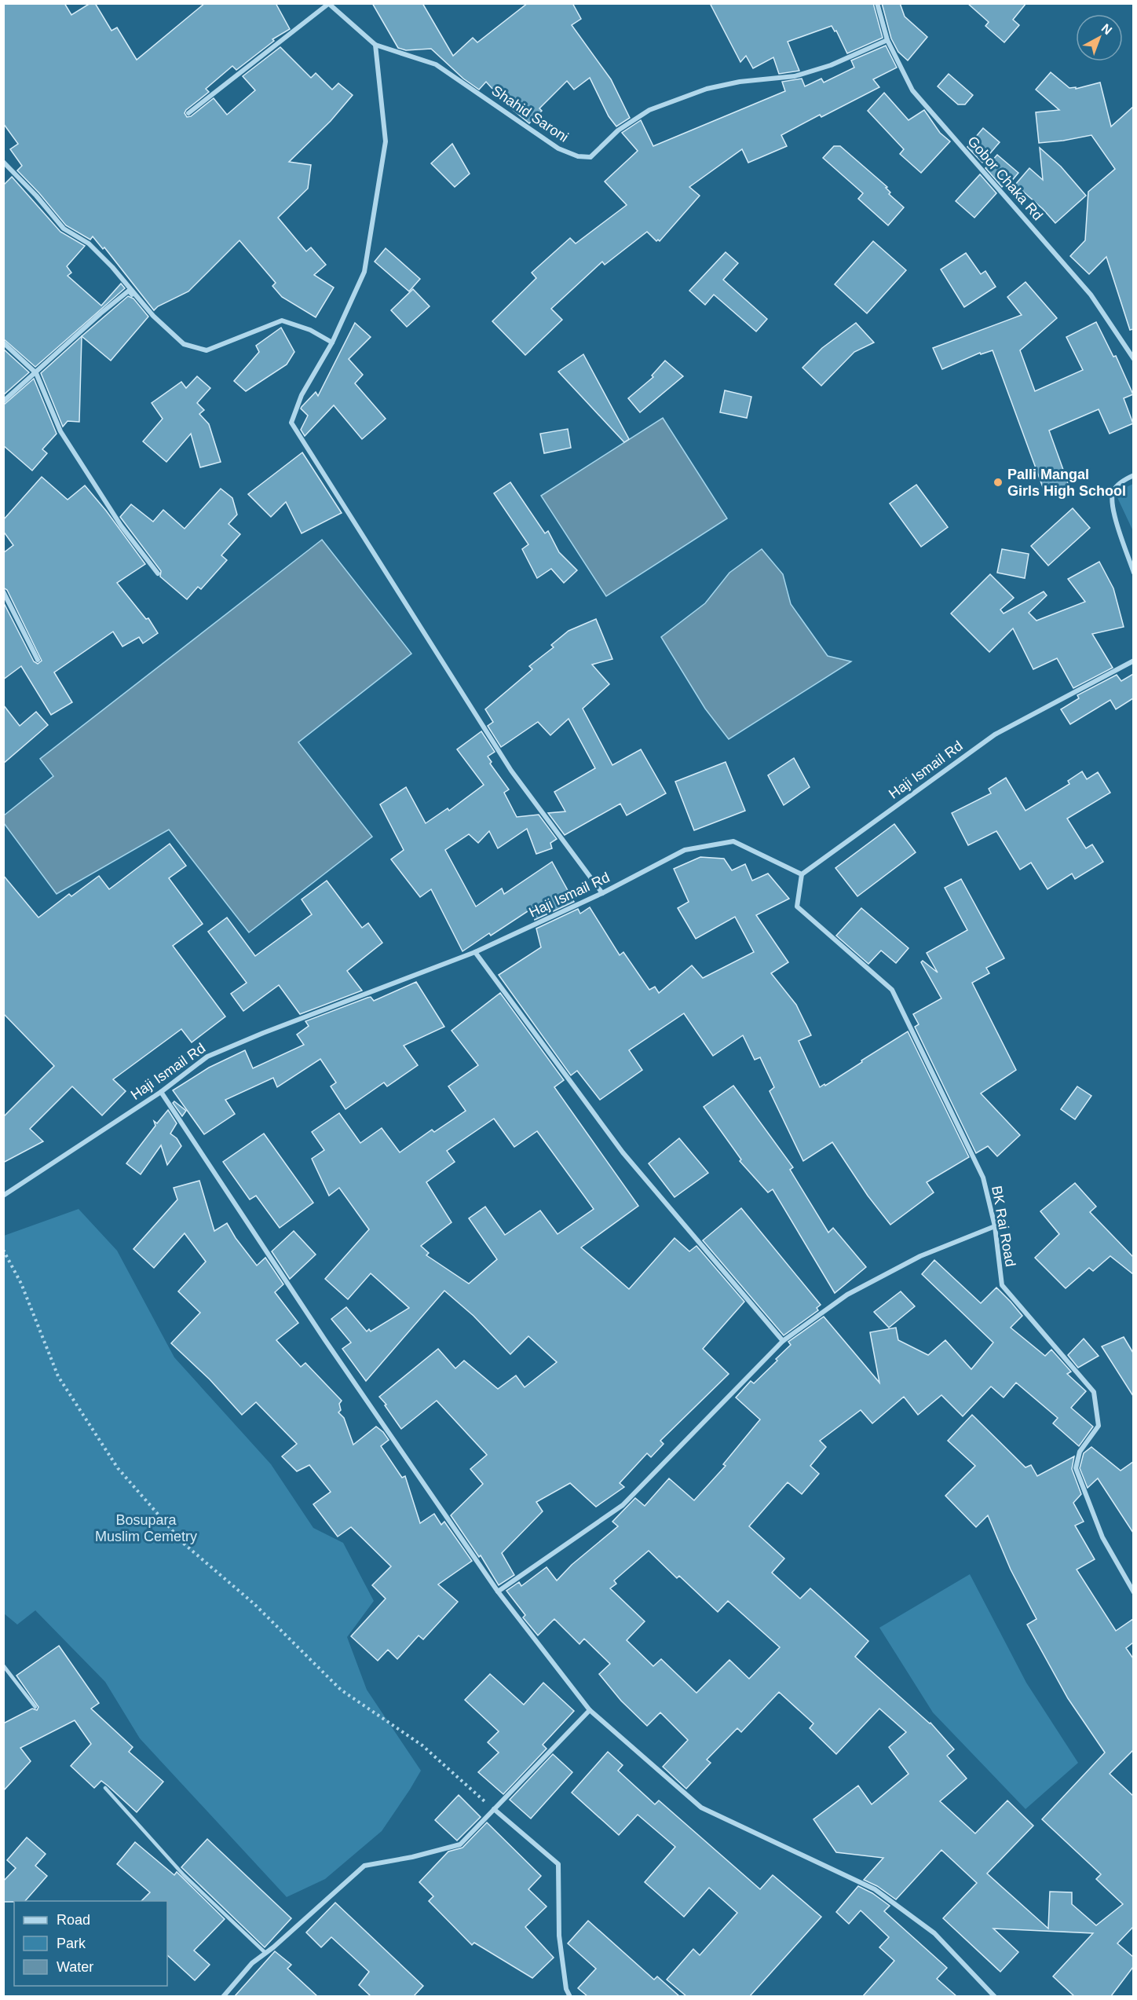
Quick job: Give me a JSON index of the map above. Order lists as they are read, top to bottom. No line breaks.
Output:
{"streets":{"street":["Shahid Saroni","Gobor Chaka Rd","Haji Ismail Rd","BK Rai Road"]},"crossings":[["Shahid Saroni","Gobor Chaka Rd"],["Haji Ismail Rd","BK Rai Road"]],"parks":["Bosupara Muslim Cemetry"],"places":["Palli Mangal Girls High School"],"legend":["Road","Park","Water"],"north":"top right"}
